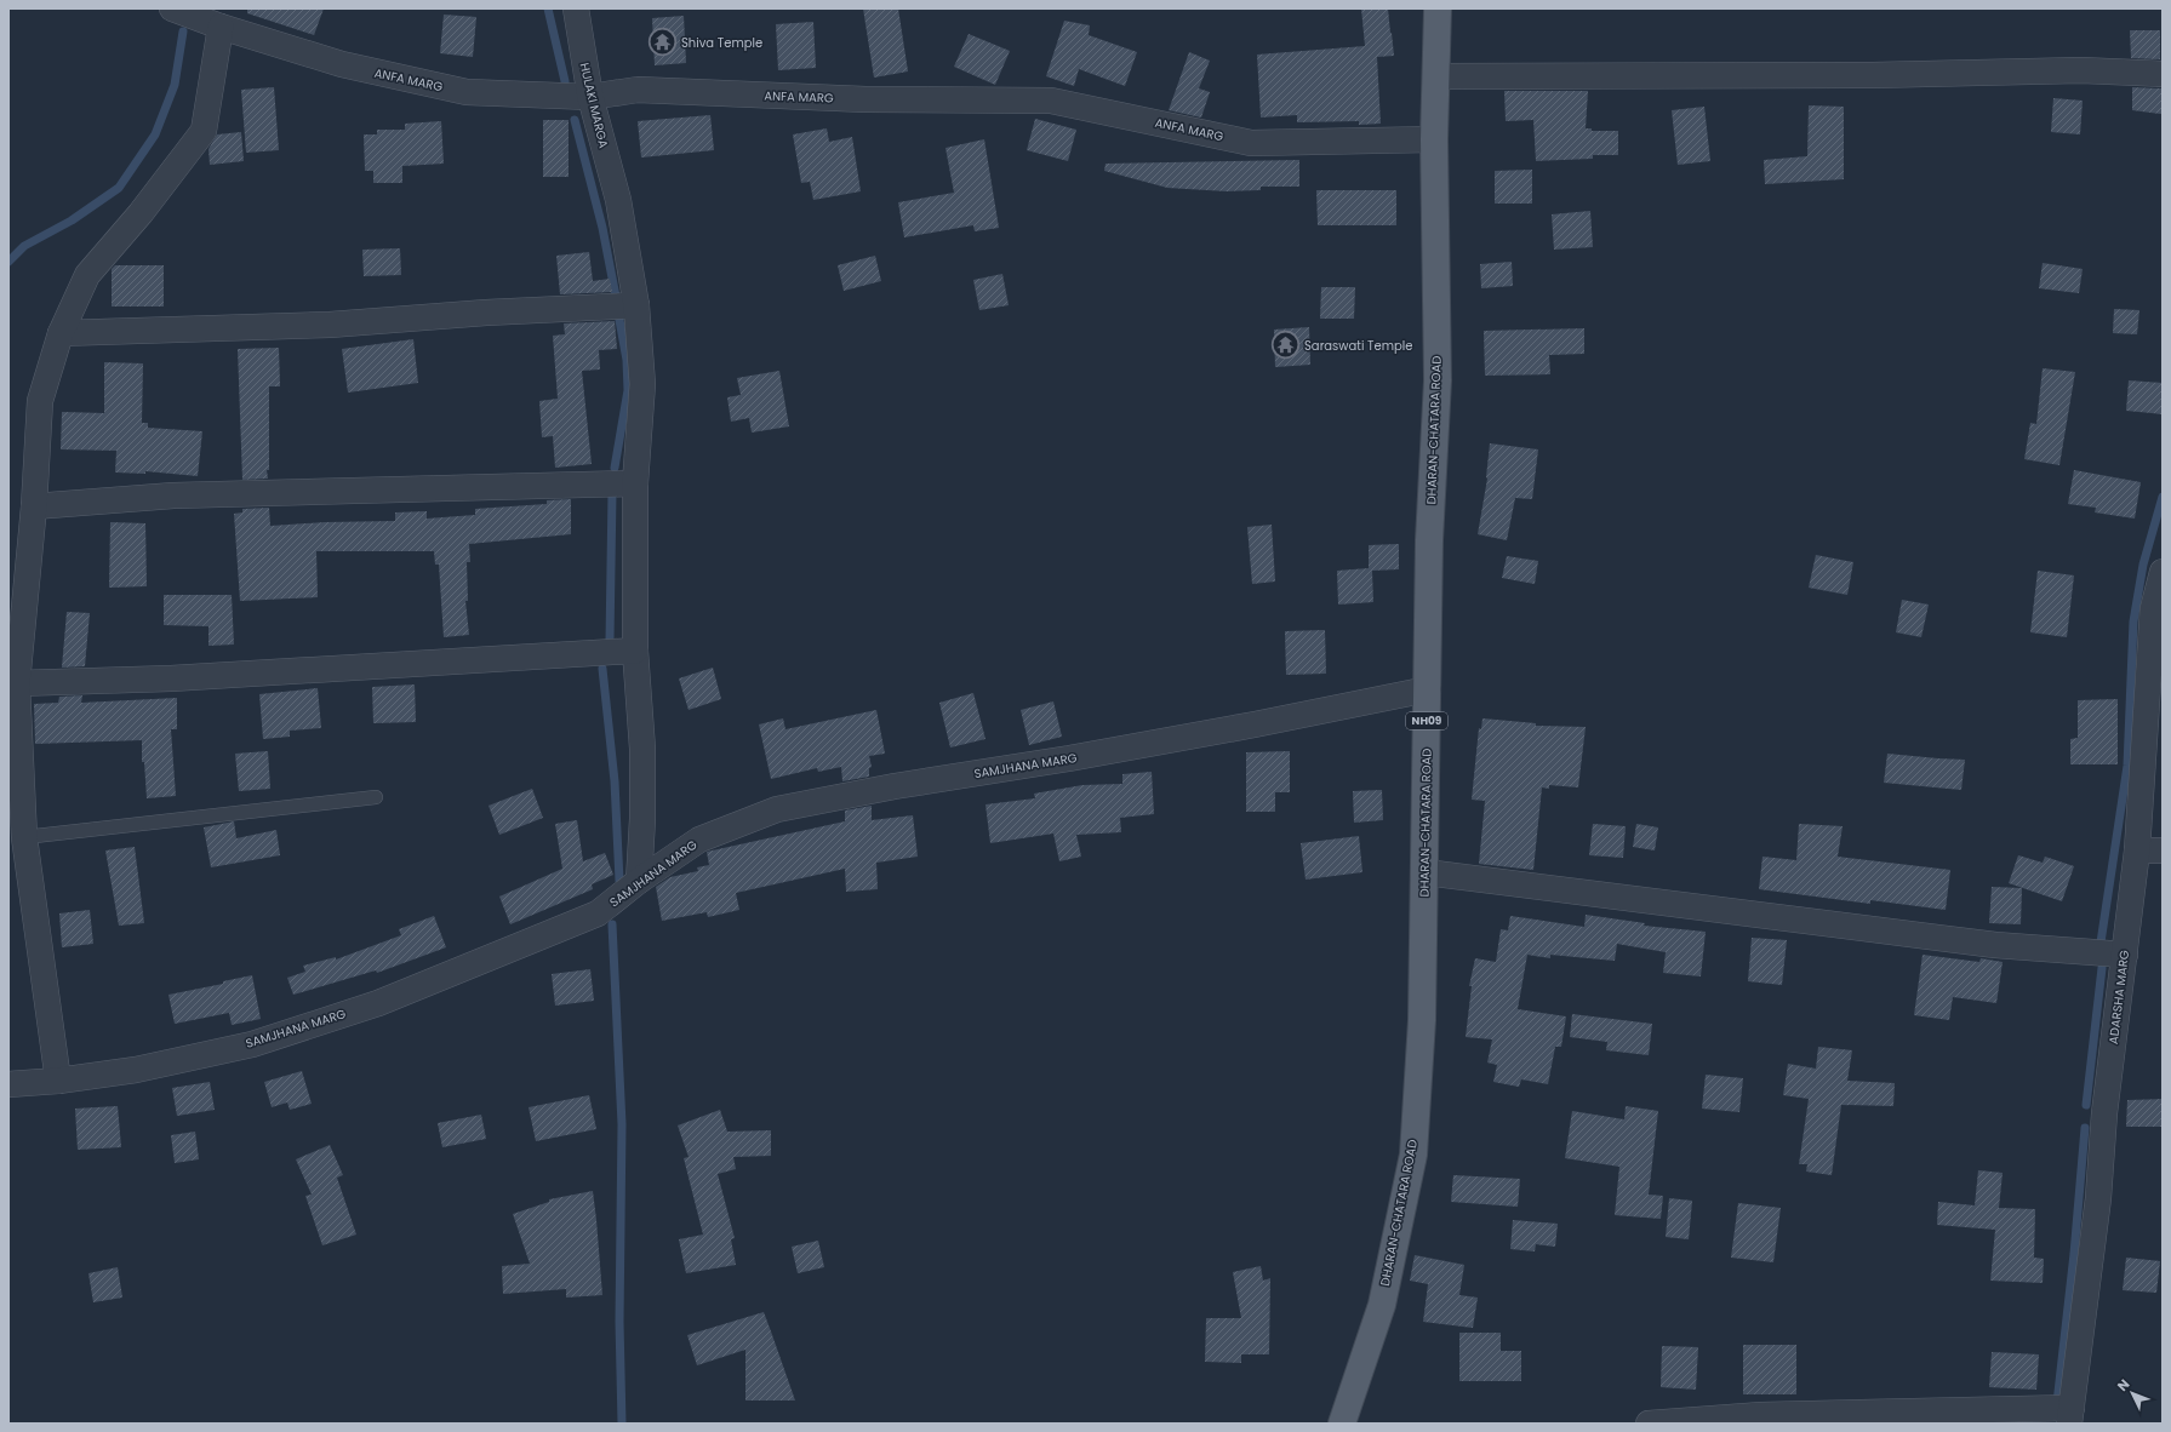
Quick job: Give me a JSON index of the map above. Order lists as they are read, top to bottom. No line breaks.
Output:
{"streets":{"main road":["DHARAN-CHATARA ROAD","NH09"],"street":["ANFA MARG","HULAKI MARGA","SAMJHANA MARG","ADARSHA MARG"]},"crossings":[["ANFA MARG","HULAKI MARGA"],["ANFA MARG","DHARAN-CHATARA ROAD"],["HULAKI MARGA","SAMJHANA MARG"],["DHARAN-CHATARA ROAD","SAMJHANA MARG"]],"places":{"temple":["Shiva Temple","Saraswati Temple"]},"north":"top left"}
